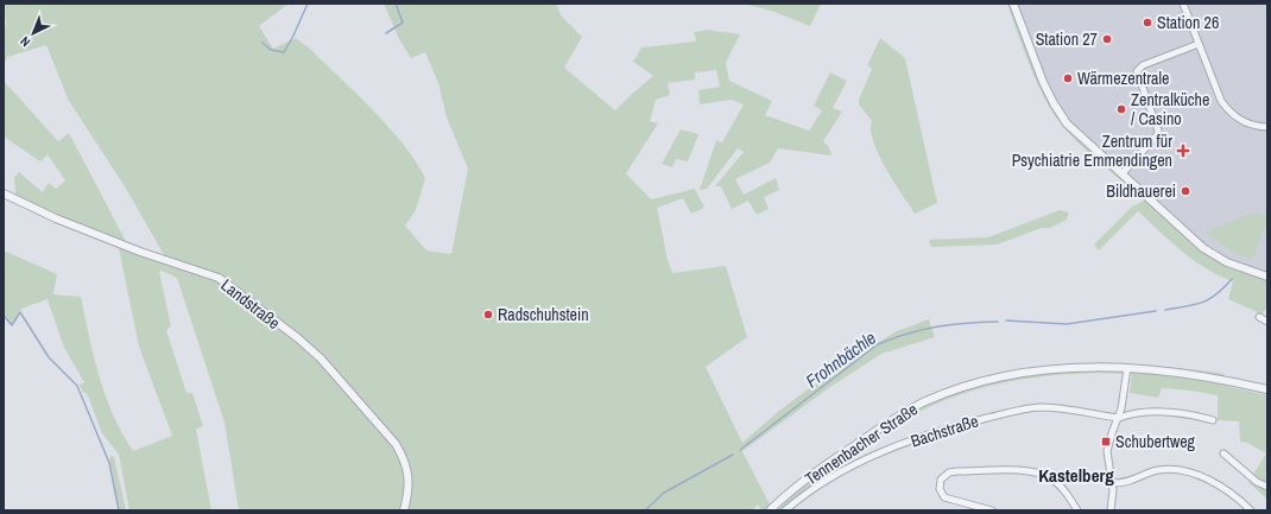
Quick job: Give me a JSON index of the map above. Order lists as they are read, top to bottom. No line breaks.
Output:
{"streets":{"street":["Landstraße","Bachstraße","Tennenbacher Straße"]},"districts":["Kastelberg"],"water":["Frohnbächle"],"places":{"other":["Station 26","Station 27","Wärmezentrale","Zentralküche / Casino","Bildhauerei","Radschuhstein"],"health":["Zentrum für Psychiatrie Emmendingen"],"transit":["Schubertweg"]},"north":"bottom left"}
